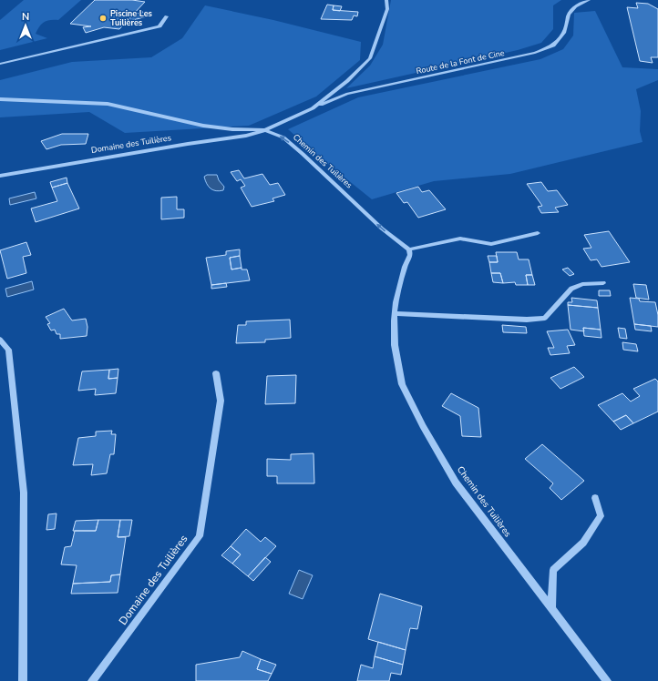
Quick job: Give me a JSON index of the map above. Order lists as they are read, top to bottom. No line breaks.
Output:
{"streets":{"street":["Route de la Font de Cine","Domaine des Tuilières","Chemin des Tuilières"]},"crossings":[["Domaine des Tuilières","Chemin des Tuilières"]],"places":["Piscine Les Tuilières"],"north":"top"}
